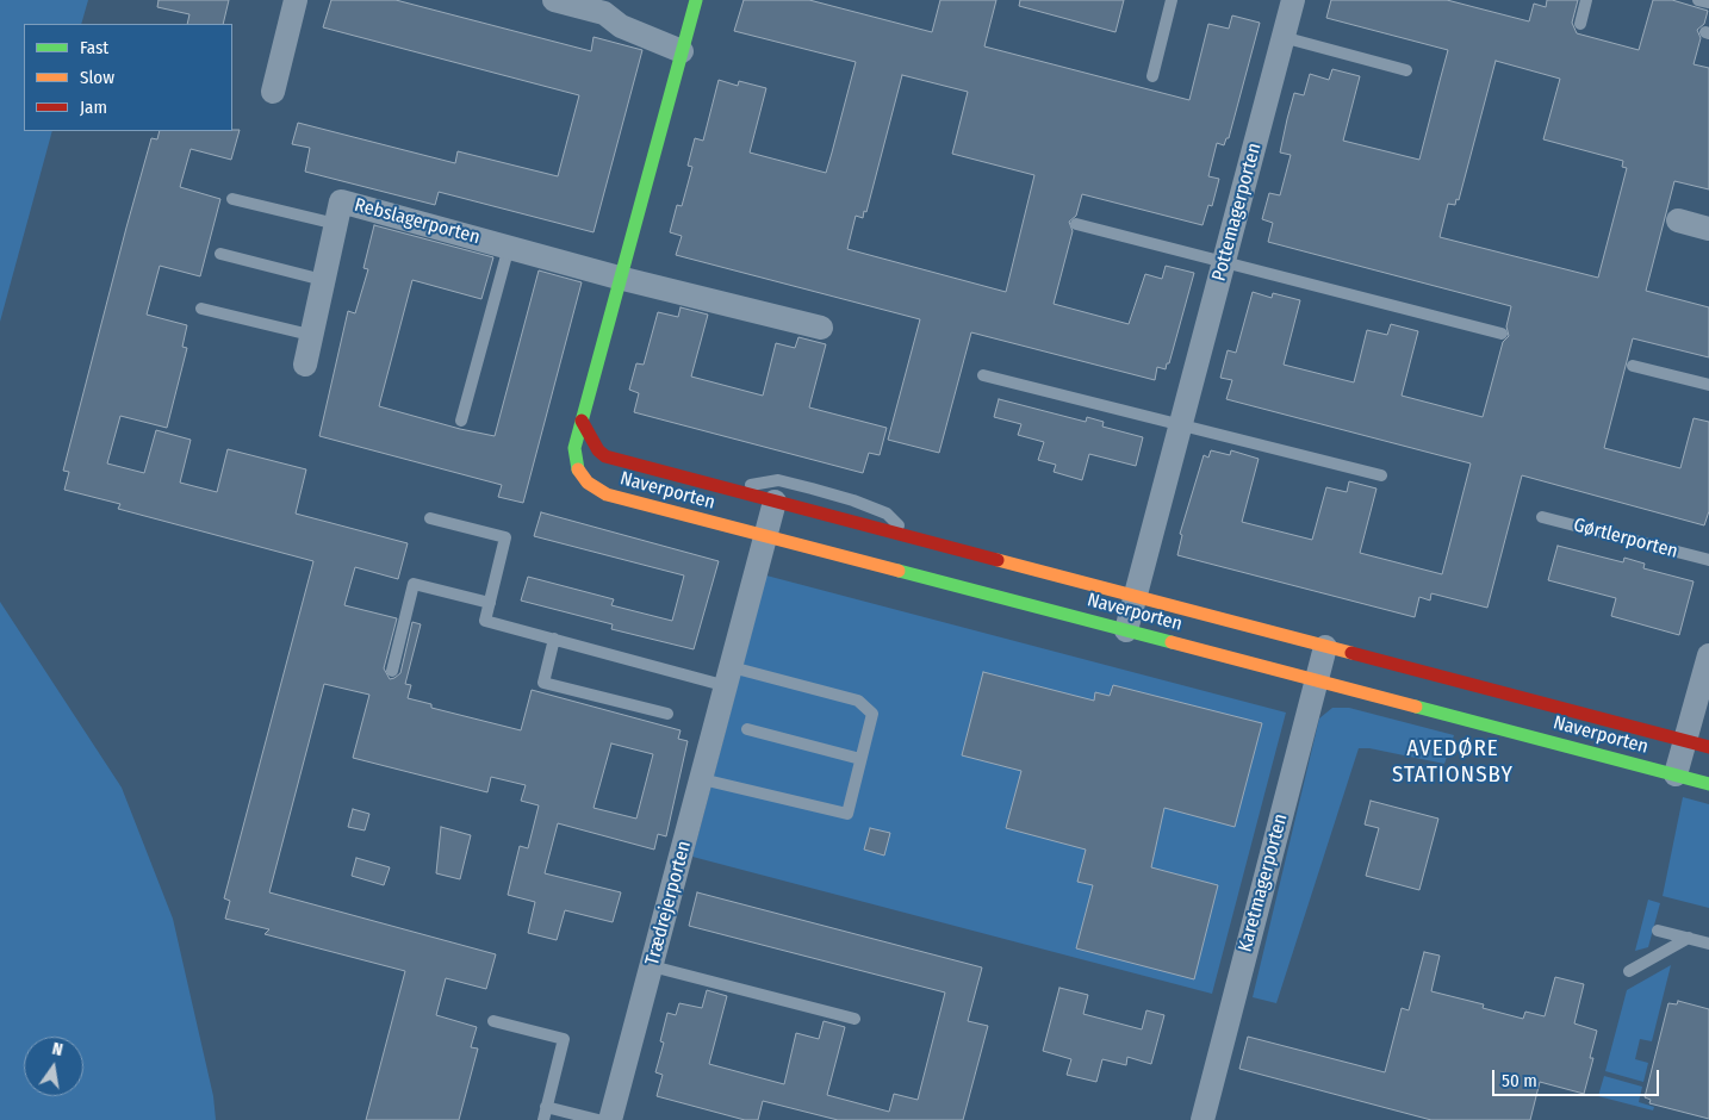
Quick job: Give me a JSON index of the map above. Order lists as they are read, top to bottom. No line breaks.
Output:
{"streets":{"street":["Pottemagerporten","Rebslagerporten","Naverporten","Karetmagerporten","Trædrejerporten"],"lane":["Gørtlerporten"]},"crossings":[["Pottemagerporten","Naverporten"],["Naverporten","Karetmagerporten"],["Naverporten","Trædrejerporten"]],"districts":["AVEDØRE STATIONSBY"],"legend":["Fast","Slow","Jam"],"scale_bar":"50 m","north":"top"}
